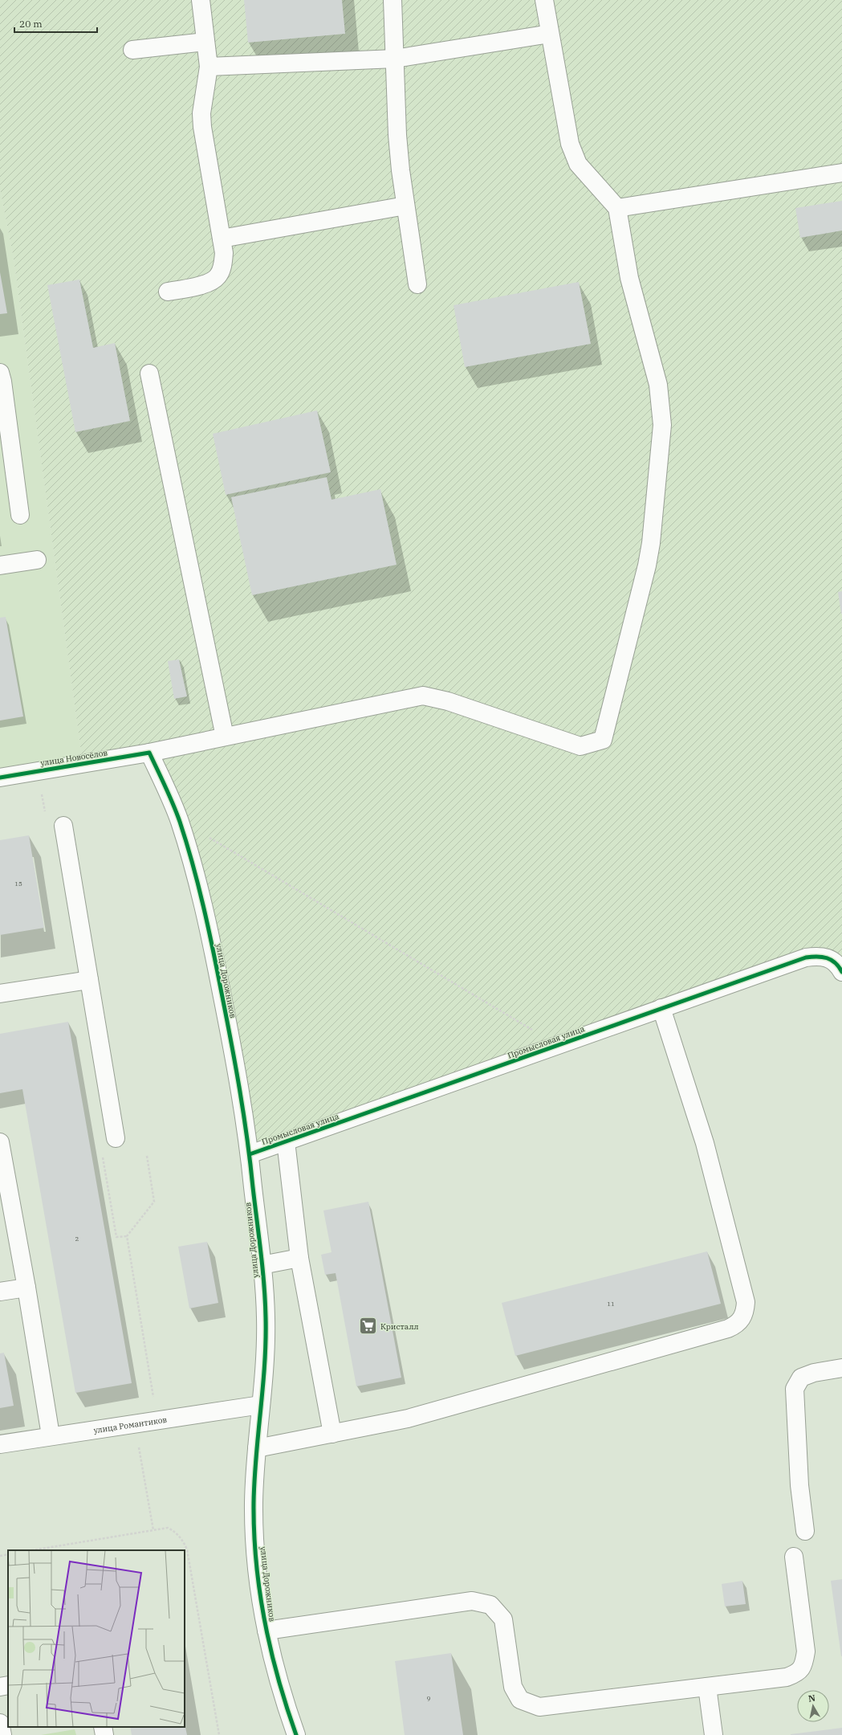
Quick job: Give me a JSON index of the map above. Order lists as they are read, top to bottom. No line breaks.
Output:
{"streets":{"street":["улица Новосёлов","улица Дорожников","Промысловая улица","улица Романтиков"]},"crossings":[["улица Новосёлов","улица Дорожников"],["улица Дорожников","Промысловая улица"],["улица Дорожников","улица Романтиков"]],"places":{"supermarket":["Кристалл"]},"house_numbers":["15","2","11","9"],"scale_bar":"20 m","north":"top"}
